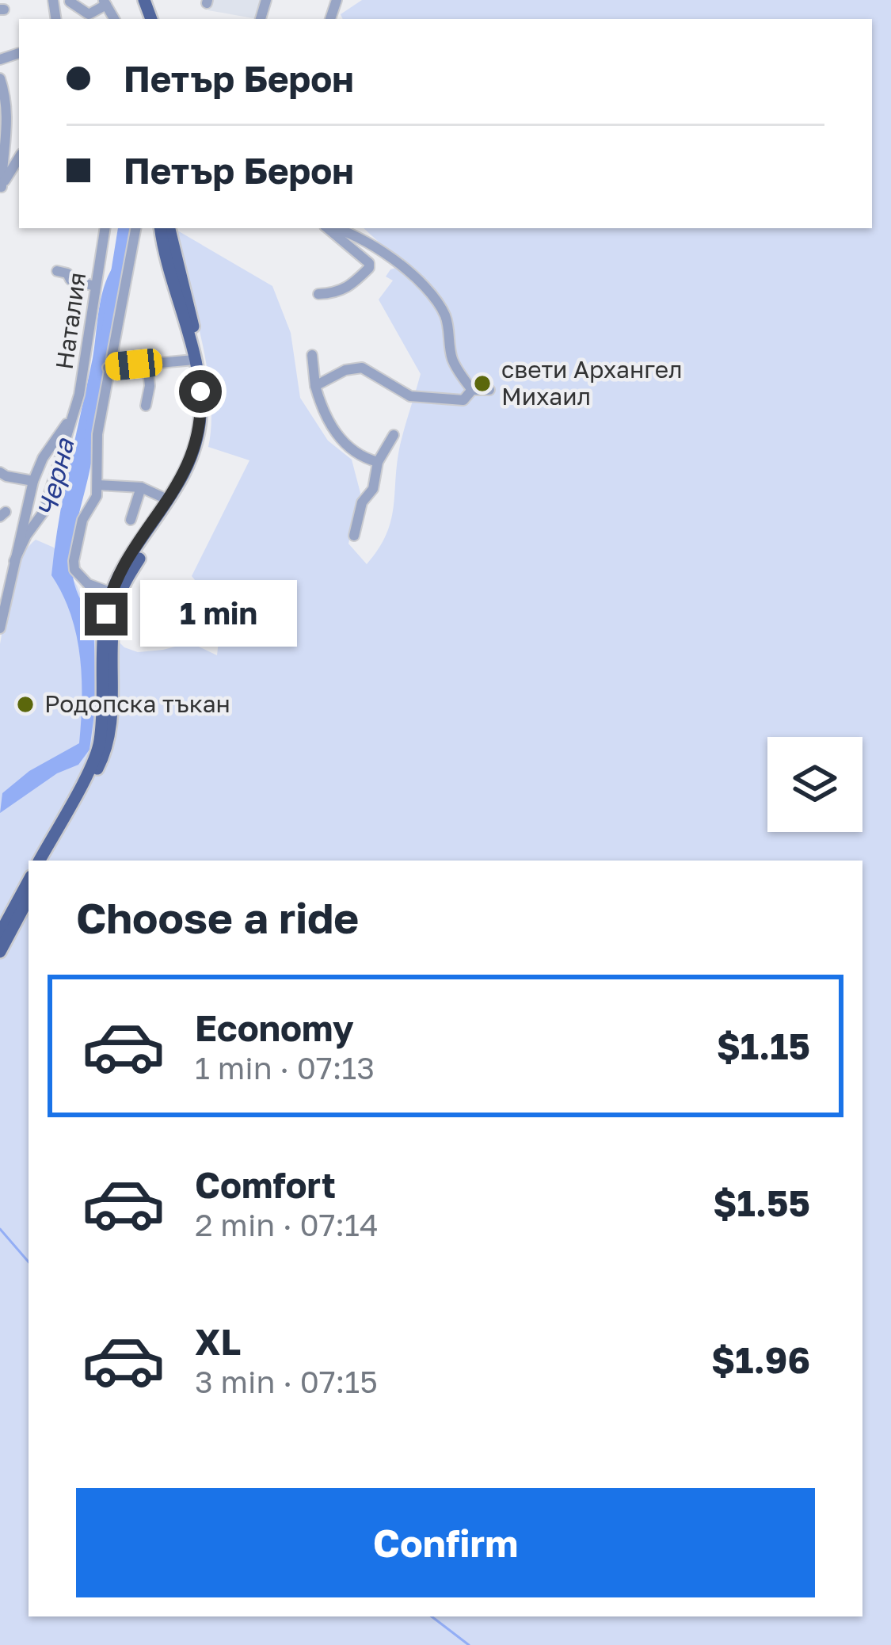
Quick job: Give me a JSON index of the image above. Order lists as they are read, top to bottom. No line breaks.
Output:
{"streets":{"street":["Наталия"]},"water":["Черна"],"places":["свети Архангел Михаил","Родопска тъкан"],"page":{"banner":["Петър Берон","Петър Берон"],"bubble":"1 min","heading":"Choose a ride","list":[{"name":"Economy","note":"1 min · 07:13","value":"$1.15"},{"name":"Comfort","note":"2 min · 07:14","value":"$1.55"},{"name":"XL","note":"3 min · 07:15","value":"$1.96"}],"buttons":"Confirm"}}
